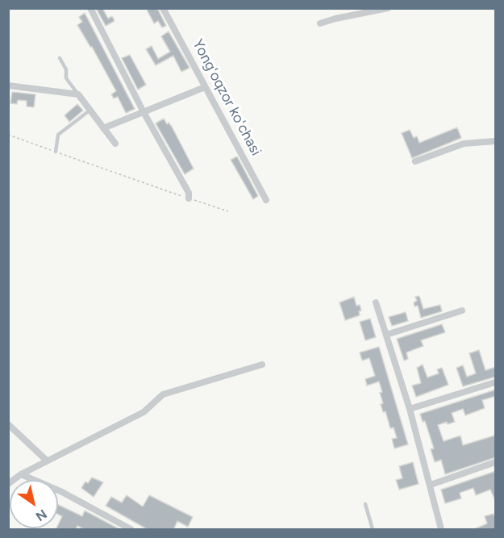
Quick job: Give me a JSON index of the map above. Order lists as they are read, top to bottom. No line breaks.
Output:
{"streets":{"street":["Yongʻoqzor koʻchasi"]},"north":"bottom right"}
